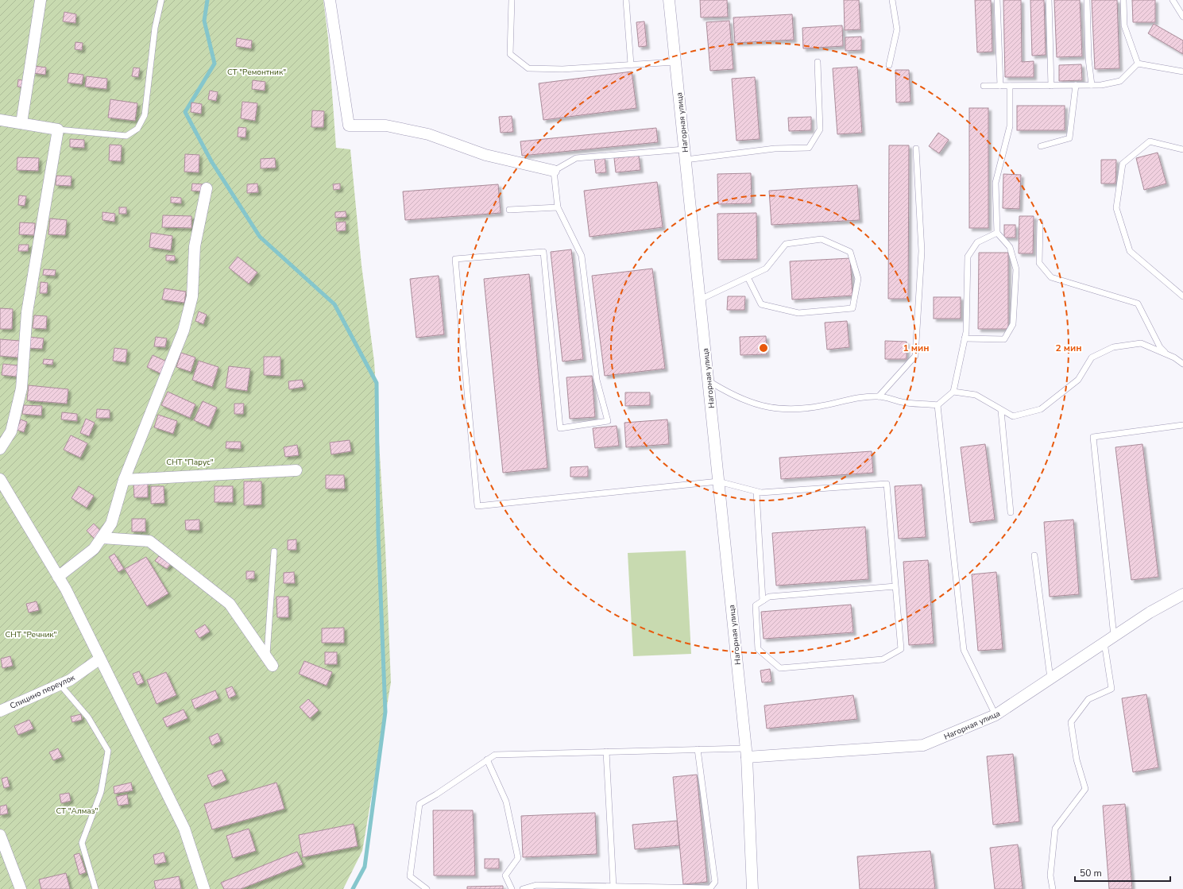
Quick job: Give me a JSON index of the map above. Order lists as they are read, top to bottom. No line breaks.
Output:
{"streets":{"street":["Нагорная улица","Спицино переулок"]},"parks":["СТ \"Ремонтник\"","СНТ \"Парус\"","СНТ \"Речник\"","СТ \"Алмаз\""],"scale_bar":"50 m","rings":["1 мин","2 мин"]}
